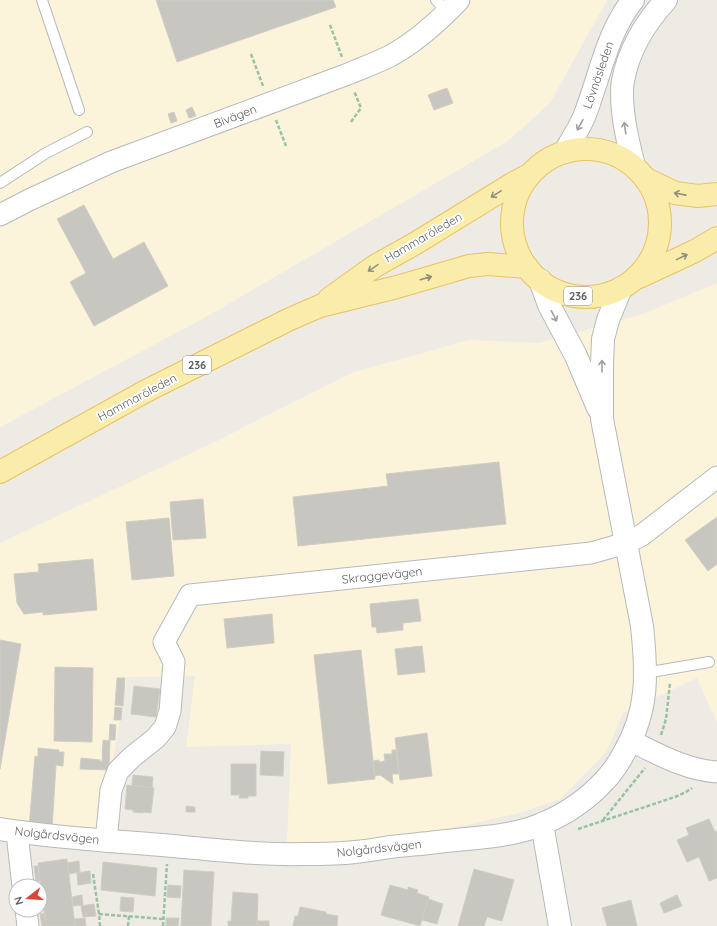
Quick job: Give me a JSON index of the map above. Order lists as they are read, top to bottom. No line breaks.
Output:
{"streets":{"main road":["Hammaröleden","236"],"street":["Lövnäsleden","Bivägen","Skraggevägen","Nolgårdsvägen"]},"crossings":[["Lövnäsleden","236"],["Hammaröleden","236"],["Skraggevägen","Nolgårdsvägen"]],"north":"left"}
